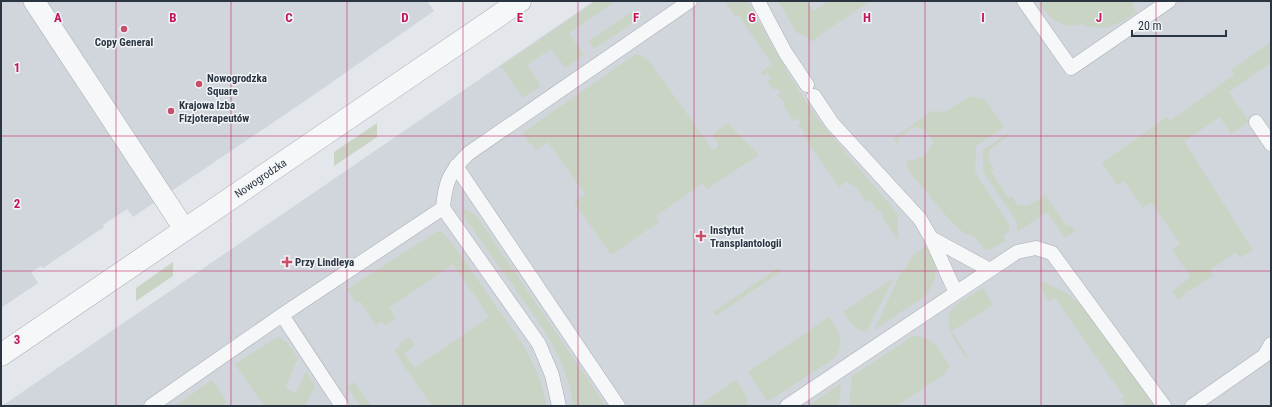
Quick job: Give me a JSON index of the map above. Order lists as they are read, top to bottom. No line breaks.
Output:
{"streets":{"street":["Nowogrodzka"]},"places":{"other":["Copy General","Nowogrodzka Square","Krajowa Izba Fizjoterapeutów"],"health":["Instytut Transplantologii","Przy Lindleya"]},"scale_bar":"20 m","grid":{"columns":["A","B","C","D","E","F","G","H","I","J"],"rows":["1","2","3"]}}
